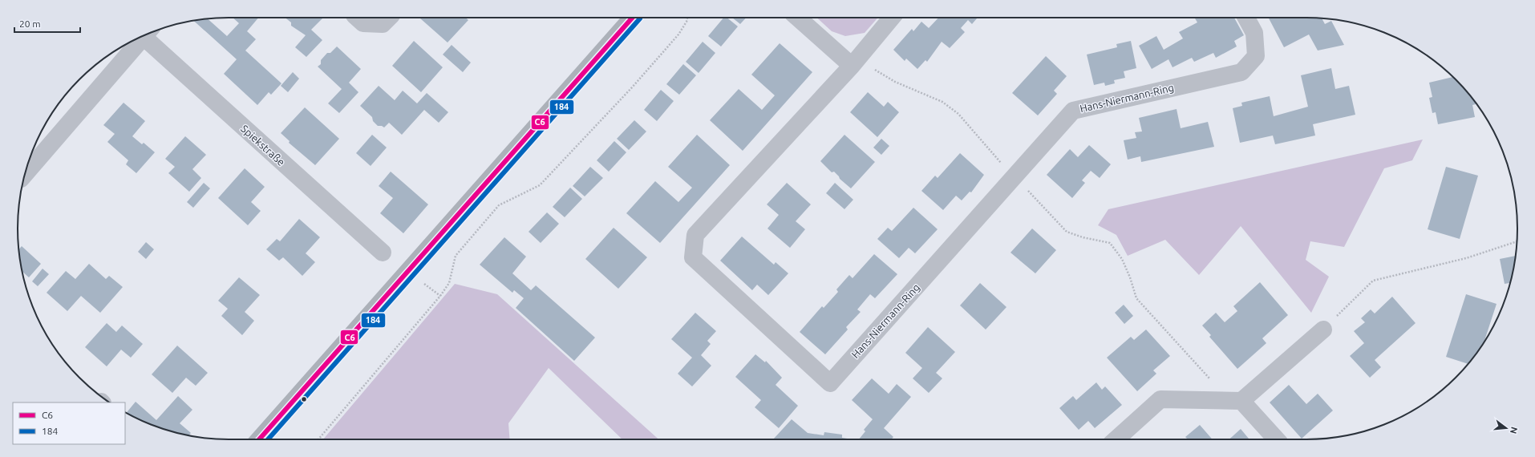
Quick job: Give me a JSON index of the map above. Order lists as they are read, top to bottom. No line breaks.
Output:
{"streets":{"street":["Hans-Niermann-Ring","Spiekstraße"]},"lines":["transit line C6","transit line 184"],"legend":["C6","184"],"scale_bar":"20 m","north":"right"}
